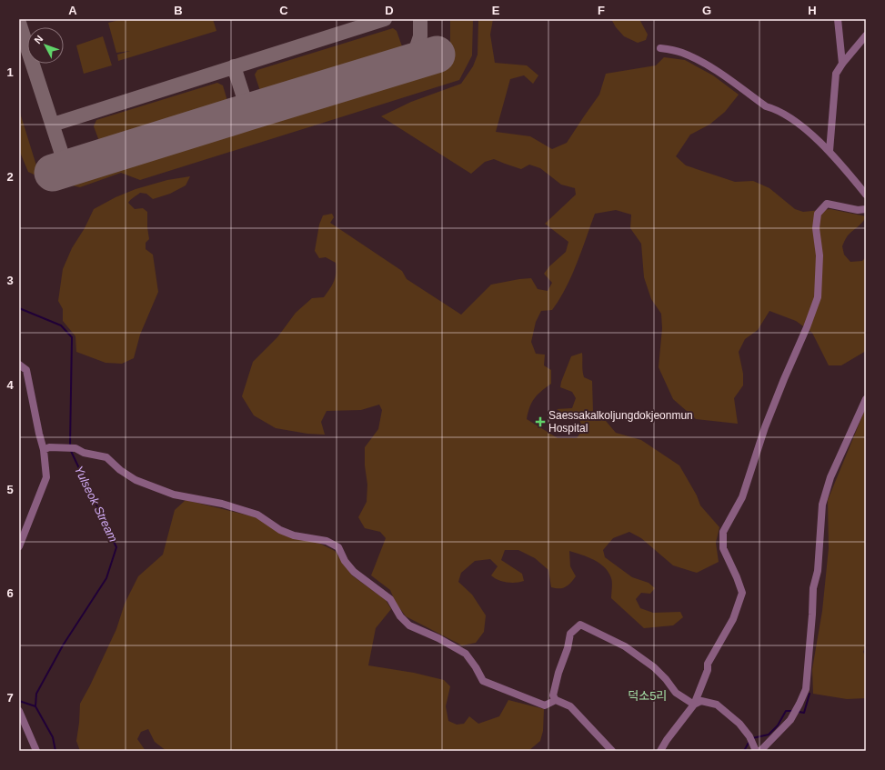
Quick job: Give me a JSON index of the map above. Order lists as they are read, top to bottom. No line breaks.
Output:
{"districts":["덕소5리"],"water":["Yulseok Stream"],"places":{"health":["Saessakalkoljungdokjeonmun Hospital"]},"north":"top left","grid":{"columns":["A","B","C","D","E","F","G","H"],"rows":["1","2","3","4","5","6","7"]}}
